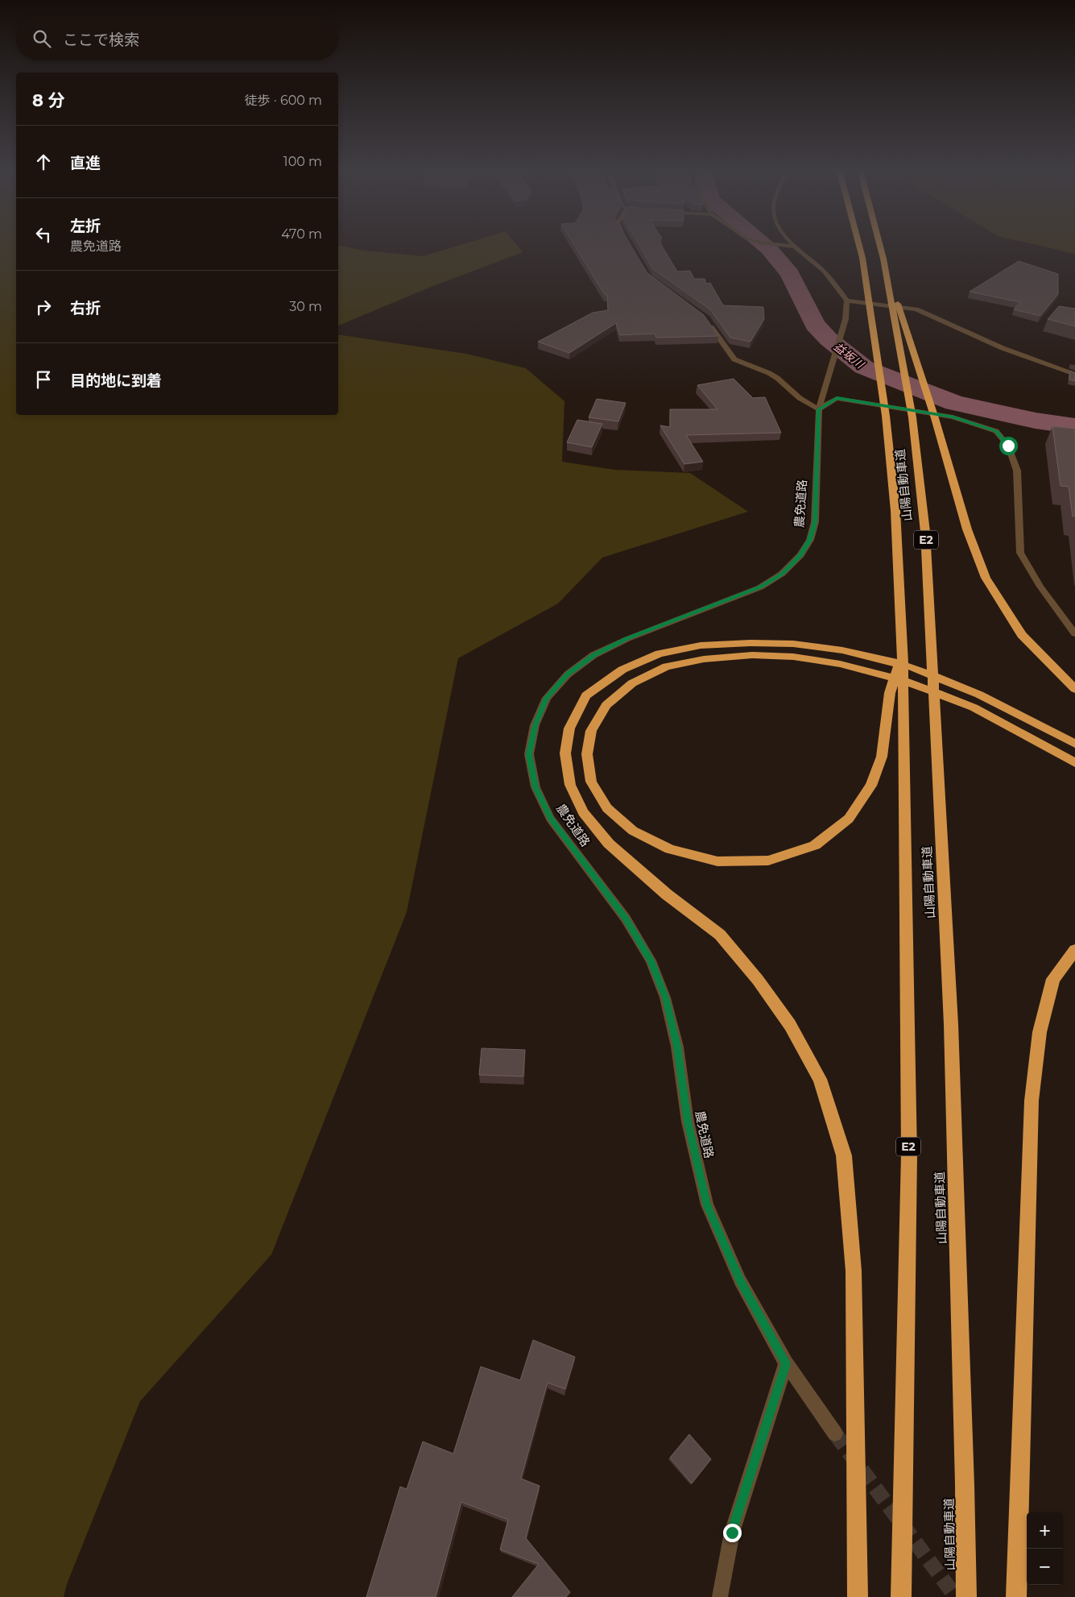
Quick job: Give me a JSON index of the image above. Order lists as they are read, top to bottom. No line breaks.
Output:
{"streets":{"highway":["山陽自動車道","E2"],"street":["農免道路"]},"water":["益坂川"],"page":{"search":"ここで検索","heading":["8 分","徒歩 · 600 m"],"list":[["直進","100 m"],["左折","農免道路","470 m"],["右折","30 m"],"目的地に到着"],"map_buttons":["+","−"]}}
